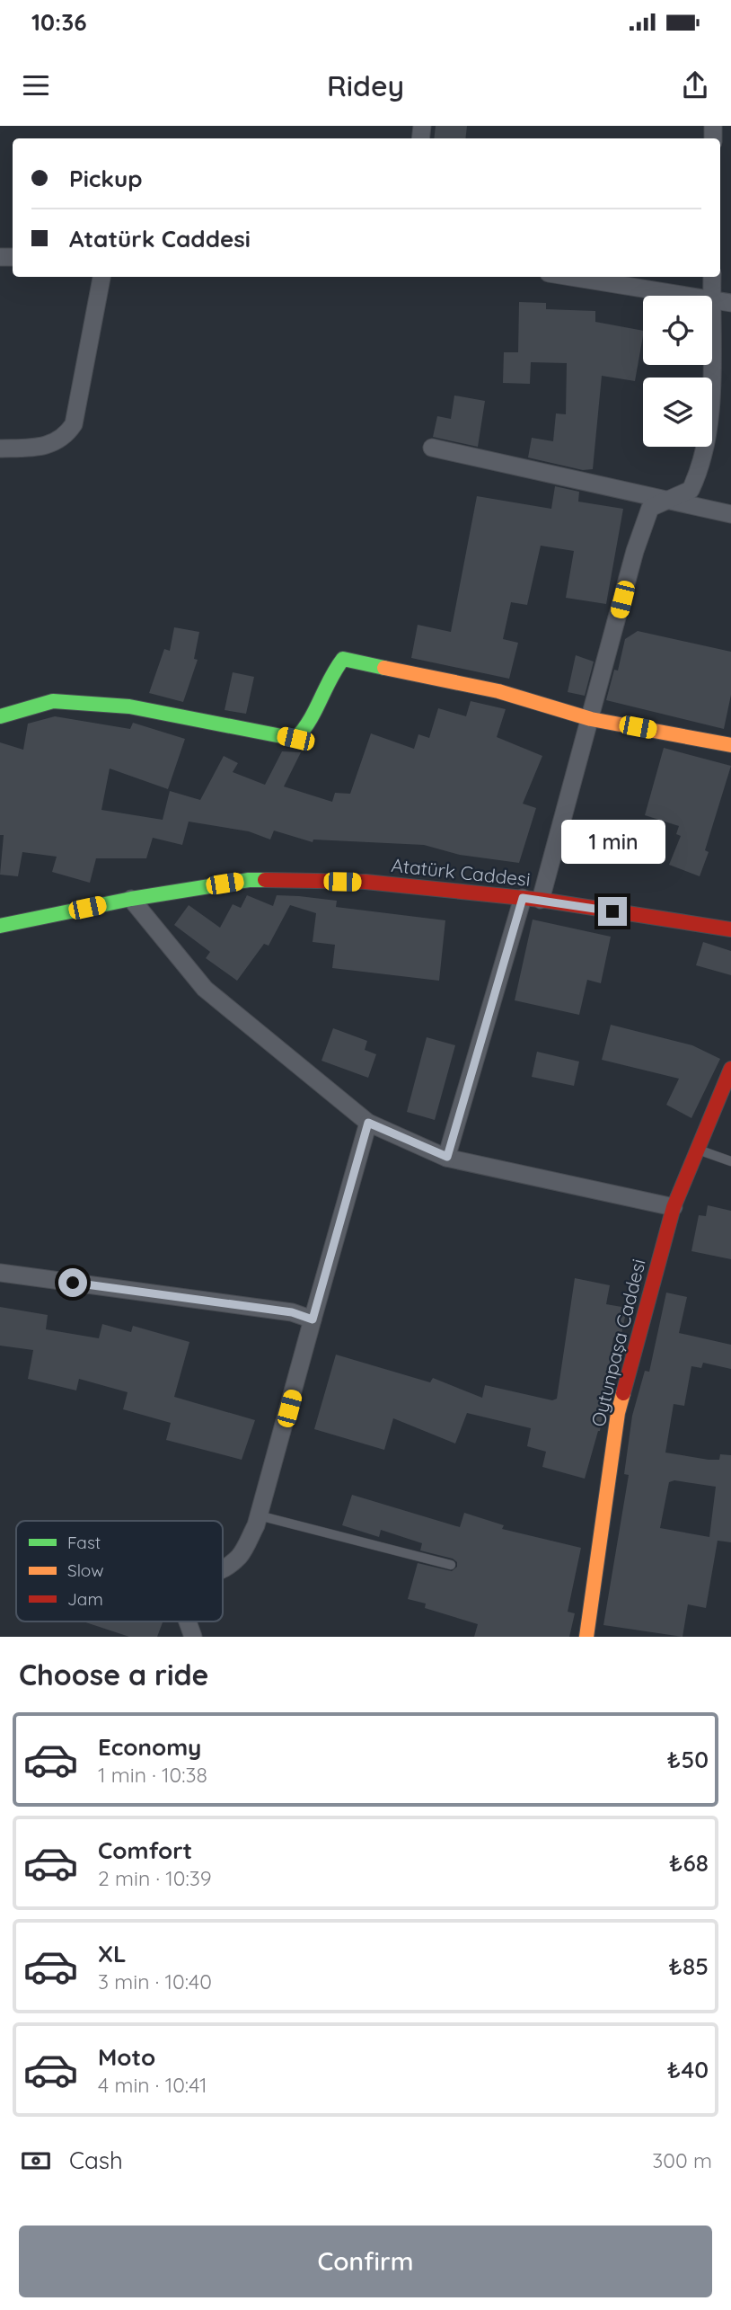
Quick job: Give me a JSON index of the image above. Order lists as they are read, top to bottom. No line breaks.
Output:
{"streets":{"street":["Atatürk Caddesi","Oytunpaşa Caddesi"]},"legend":["Fast","Slow","Jam"],"page":{"status":"10:36","header":"Ridey","banner":["Pickup","Atatürk Caddesi"],"bubble":"1 min","heading":"Choose a ride","list":[{"name":"Economy","note":"1 min · 10:38","value":"₺50"},{"name":"Comfort","note":"2 min · 10:39","value":"₺68"},{"name":"XL","note":"3 min · 10:40","value":"₺85"},{"name":"Moto","note":"4 min · 10:41","value":"₺40"}],"pay":["Cash","300 m"],"buttons":"Confirm"}}
